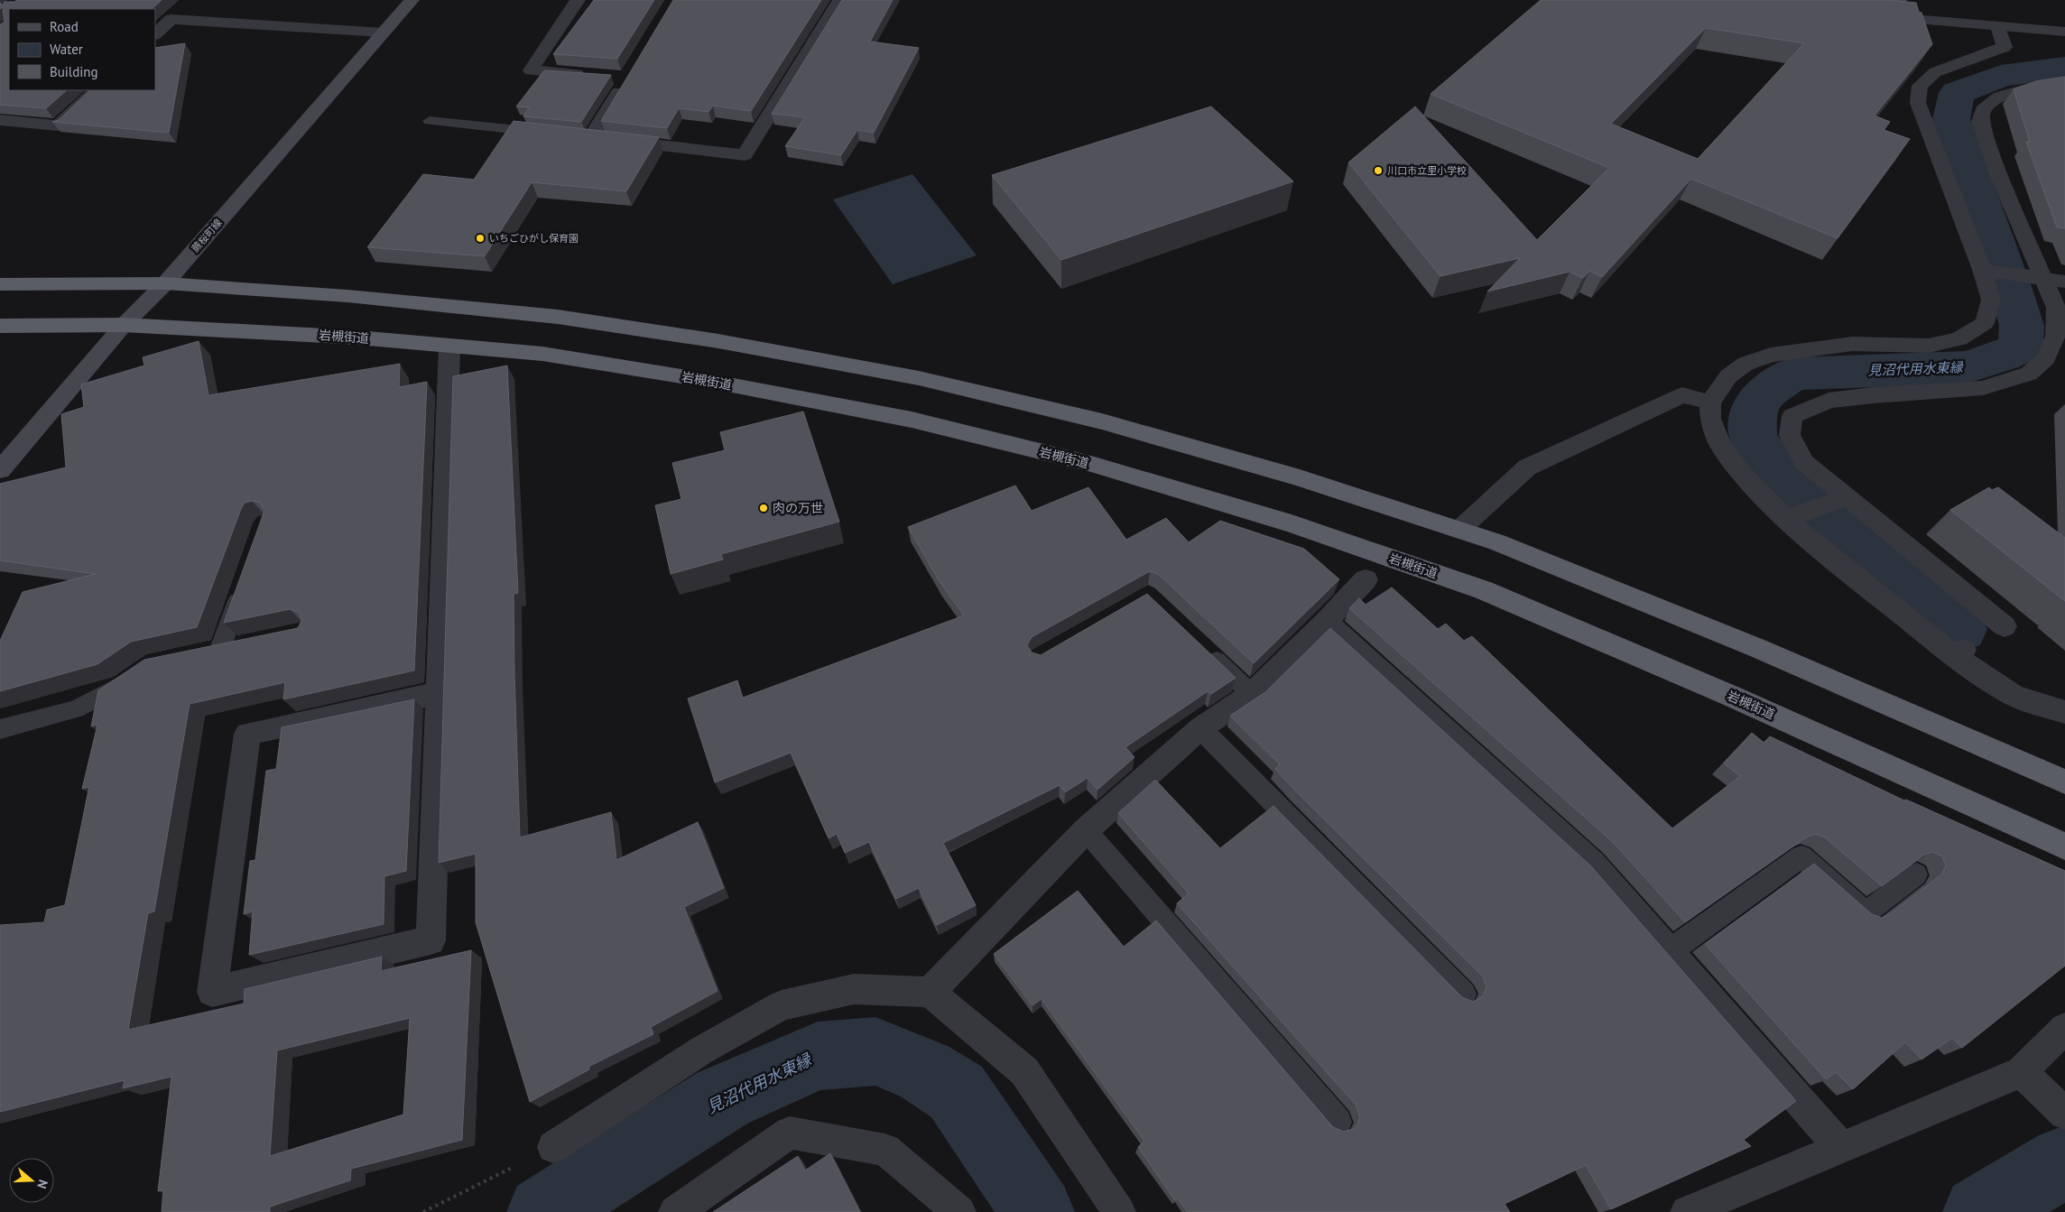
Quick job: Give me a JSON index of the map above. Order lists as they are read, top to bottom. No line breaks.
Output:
{"streets":{"highway":["岩槻街道"],"main road":["蕨桜町線"]},"crossings":[["蕨桜町線","岩槻街道"]],"water":["見沼代用水東縁"],"places":["川口市立里小学校","いちごひがし保育園","肉の万世"],"legend":["Road","Water","Building"],"north":"right"}
